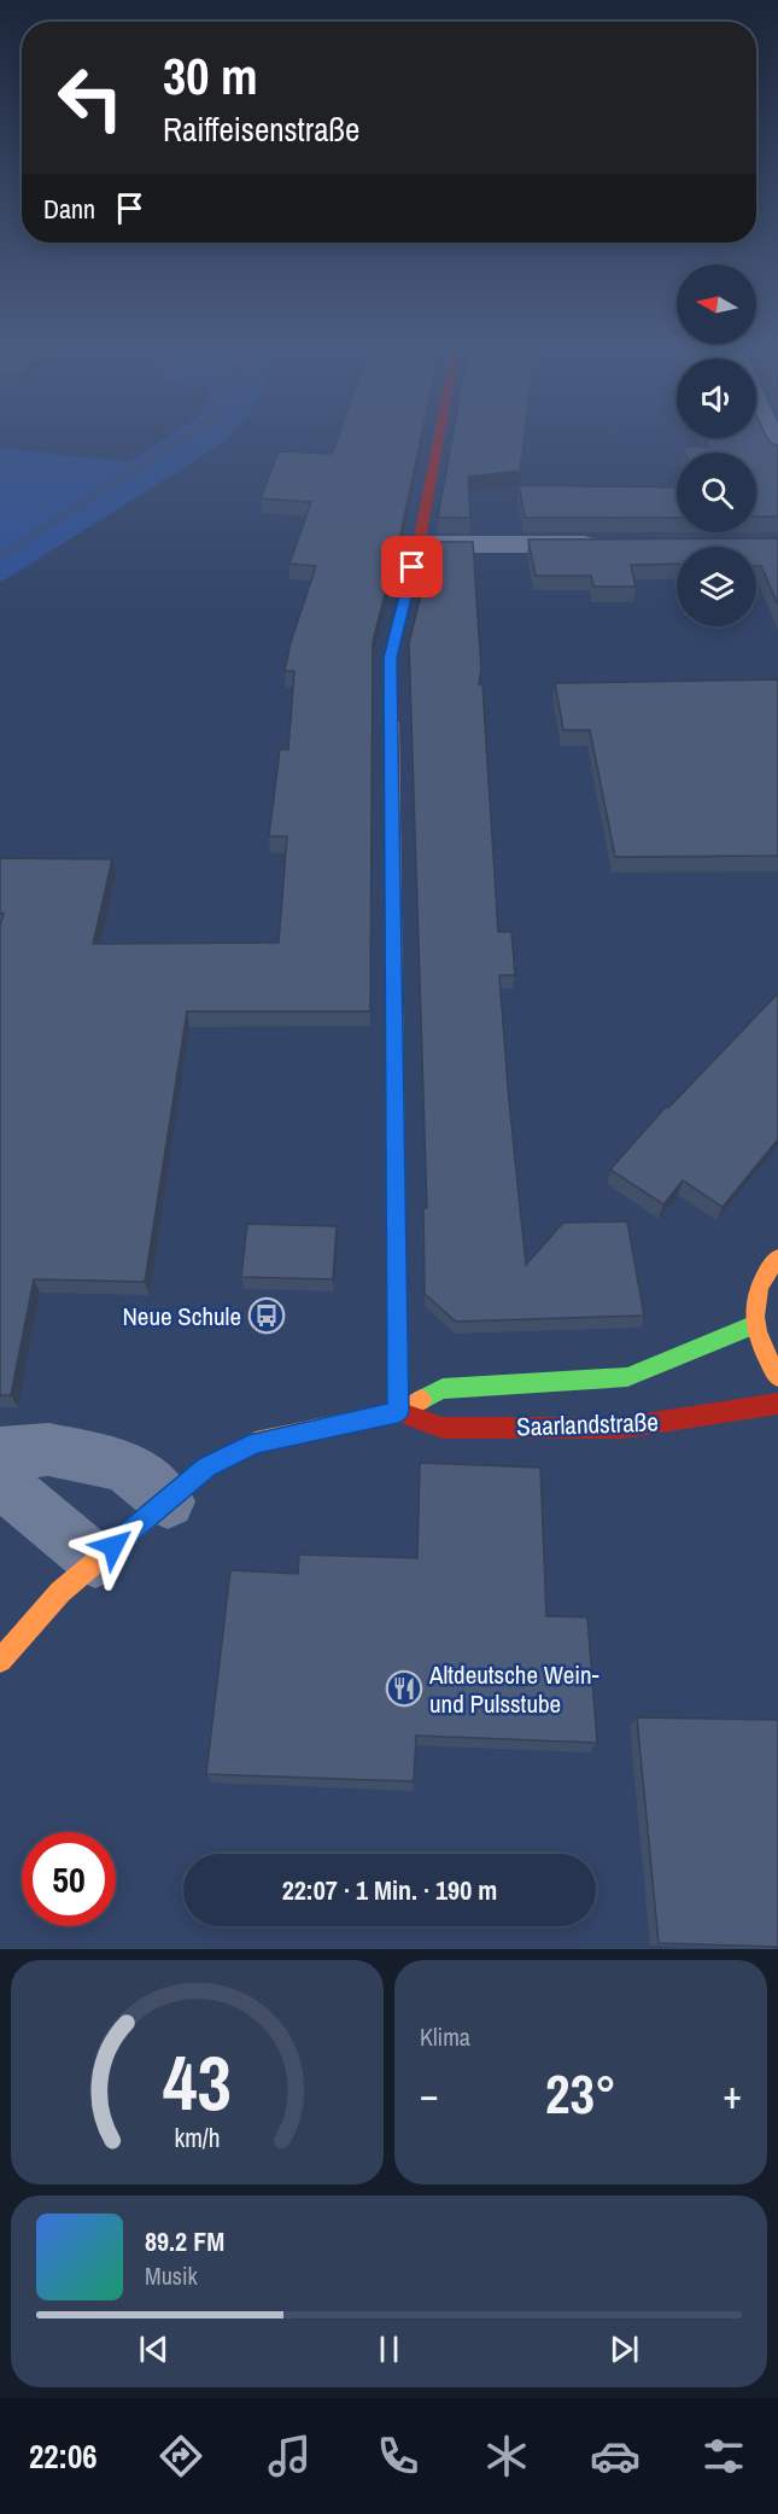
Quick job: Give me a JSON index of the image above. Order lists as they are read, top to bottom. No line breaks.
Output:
{"streets":{"street":["Saarlandstraße"]},"places":{"bus stop":["Neue Schule"],"restaurant":["Altdeutsche Wein- und Pulsstube"]},"north":"left","page":{"turn":["30 m","Raiffeisenstraße"],"then":"Dann","limit":"50","trip":"22:07 · 1 Min. · 190 m","tile":"Klima","heat":["−","23°","+"],"song":["89.2 FM","Musik"],"tabs":"22:06","gauge":["43","km/h"]}}
